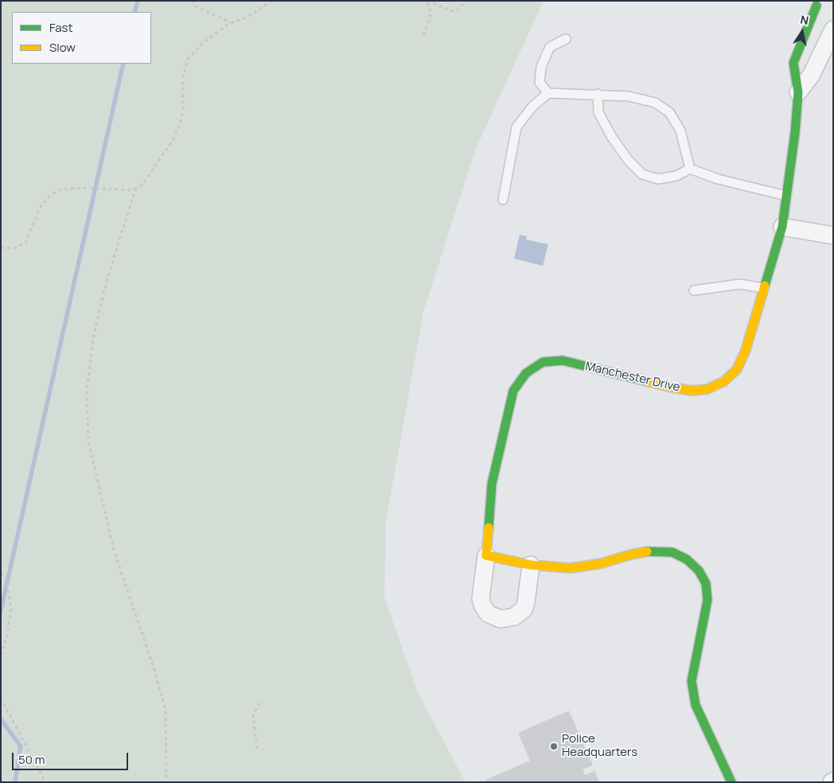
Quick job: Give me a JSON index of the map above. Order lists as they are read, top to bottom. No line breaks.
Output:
{"streets":{"street":["Manchester Drive"]},"places":["Police Headquarters"],"legend":["Fast","Slow"],"scale_bar":"50 m","north":"top"}
